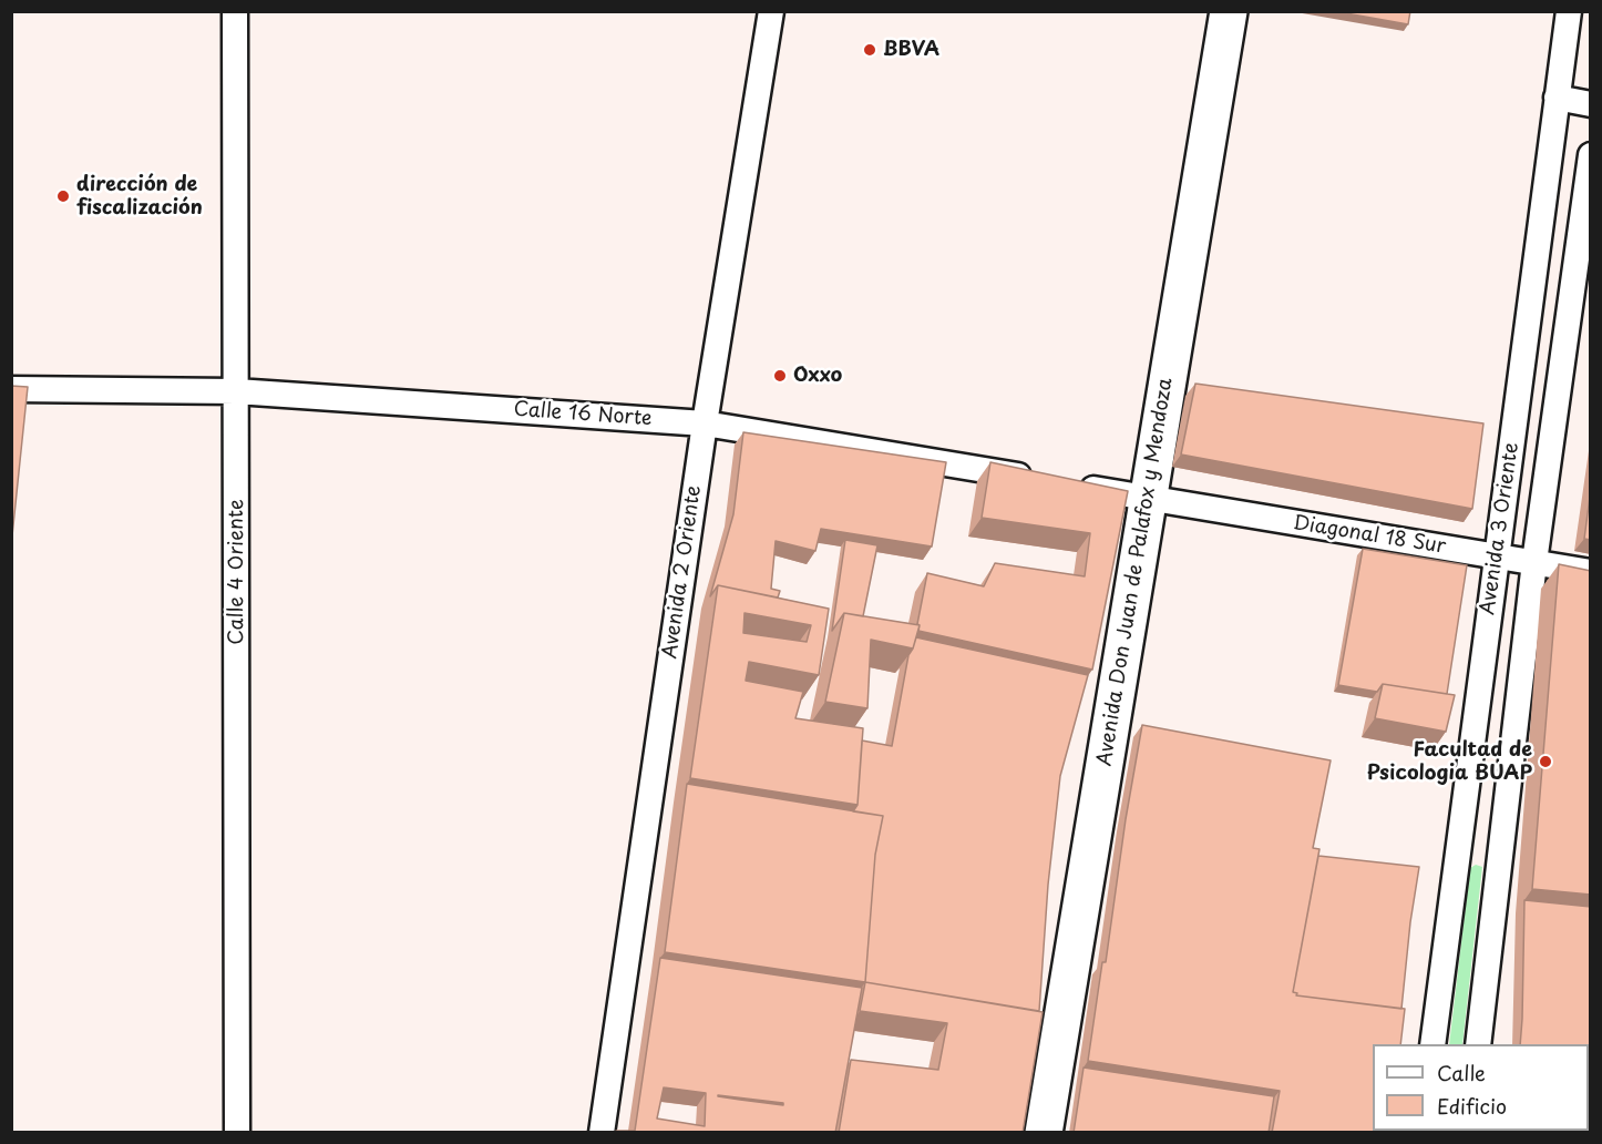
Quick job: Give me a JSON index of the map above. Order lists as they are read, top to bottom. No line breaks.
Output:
{"streets":{"main road":["Avenida Don Juan de Palafox y Mendoza"],"street":["Calle 16 Norte","Avenida 3 Oriente","Diagonal 18 Sur","Calle 4 Oriente","Avenida 2 Oriente"]},"crossings":[["Calle 16 Norte","Calle 4 Oriente"],["Calle 16 Norte","Avenida 2 Oriente"],["Avenida 3 Oriente","Diagonal 18 Sur"],["Diagonal 18 Sur","Avenida Don Juan de Palafox y Mendoza"]],"places":["BBVA","dirección de fiscalización","Oxxo","Facultad de Psicologia BUAP"],"legend":["Calle","Edificio"]}
